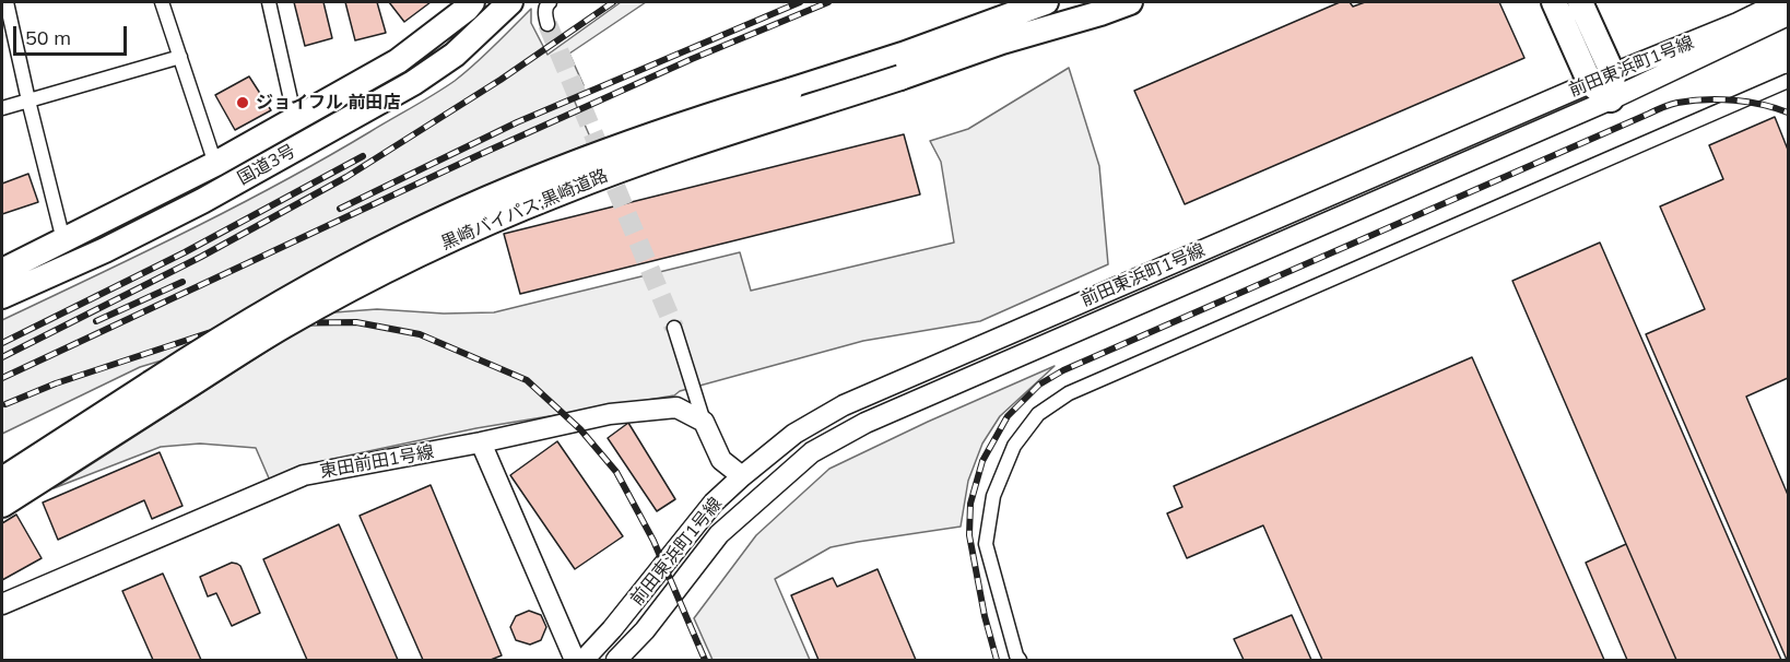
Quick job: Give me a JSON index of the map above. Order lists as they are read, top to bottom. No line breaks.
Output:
{"streets":{"highway":["国道3号","黒崎バイパス;黒崎道路"],"street":["前田東浜町1号線","東田前田1号線"]},"places":["ジョイフル 前田店"],"scale_bar":"50 m"}
